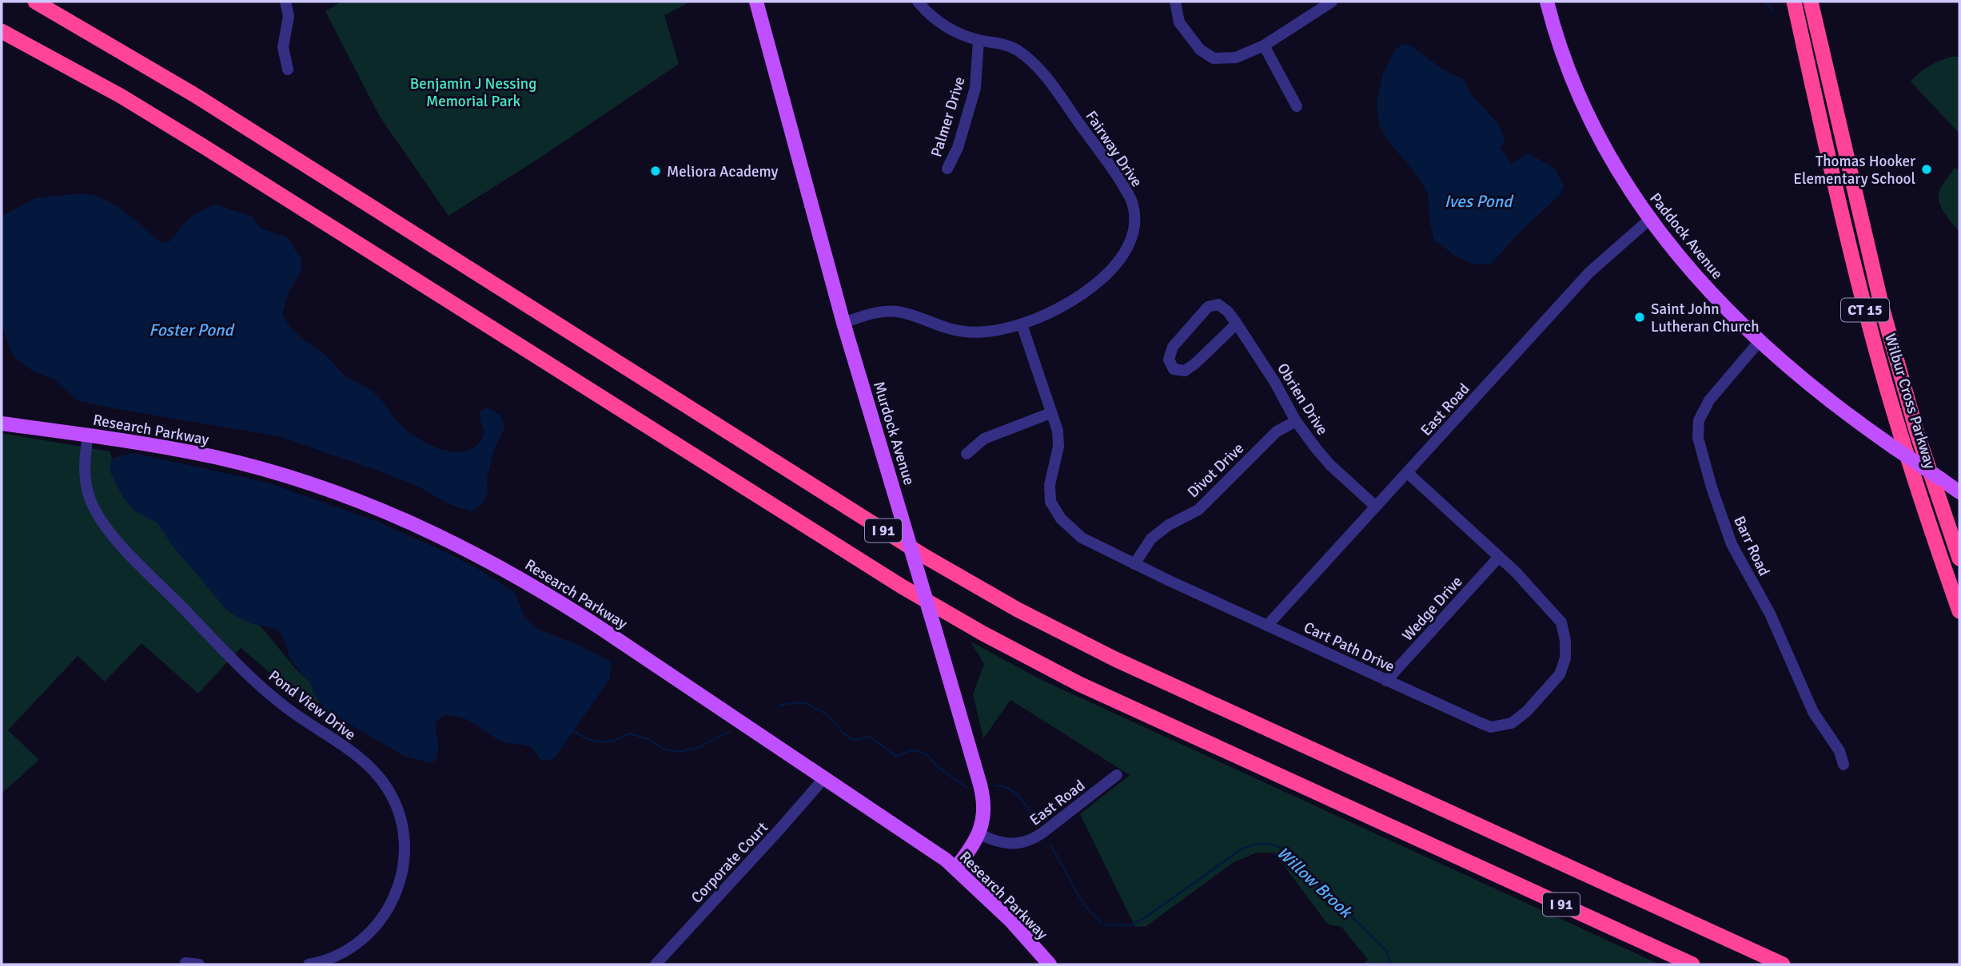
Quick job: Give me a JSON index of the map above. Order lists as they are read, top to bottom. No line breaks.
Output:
{"streets":{"highway":["CT 15","Wilbur Cross Parkway","I 91"],"main road":["Paddock Avenue","Research Parkway","Murdock Avenue"],"street":["Palmer Drive","Fairway Drive","Obrien Drive","East Road","Divot Drive","Barr Road","Wedge Drive","Cart Path Drive","Pond View Drive","Corporate Court"]},"crossings":[["Palmer Drive","Fairway Drive"],["Fairway Drive","Murdock Avenue"],["Fairway Drive","Cart Path Drive"],["Paddock Avenue","East Road"],["Paddock Avenue","Barr Road"],["Obrien Drive","East Road"],["Obrien Drive","Divot Drive"],["East Road","Murdock Avenue"],["East Road","Cart Path Drive"],["Research Parkway","Murdock Avenue"],["Research Parkway","Pond View Drive"],["Research Parkway","Corporate Court"],["Divot Drive","Cart Path Drive"],["Wedge Drive","Cart Path Drive"]],"water":["Ives Pond","Foster Pond","Willow Brook"],"parks":["Benjamin J Nessing Memorial Park"],"places":["Thomas Hooker Elementary School","Meliora Academy","Saint John Lutheran Church"]}
